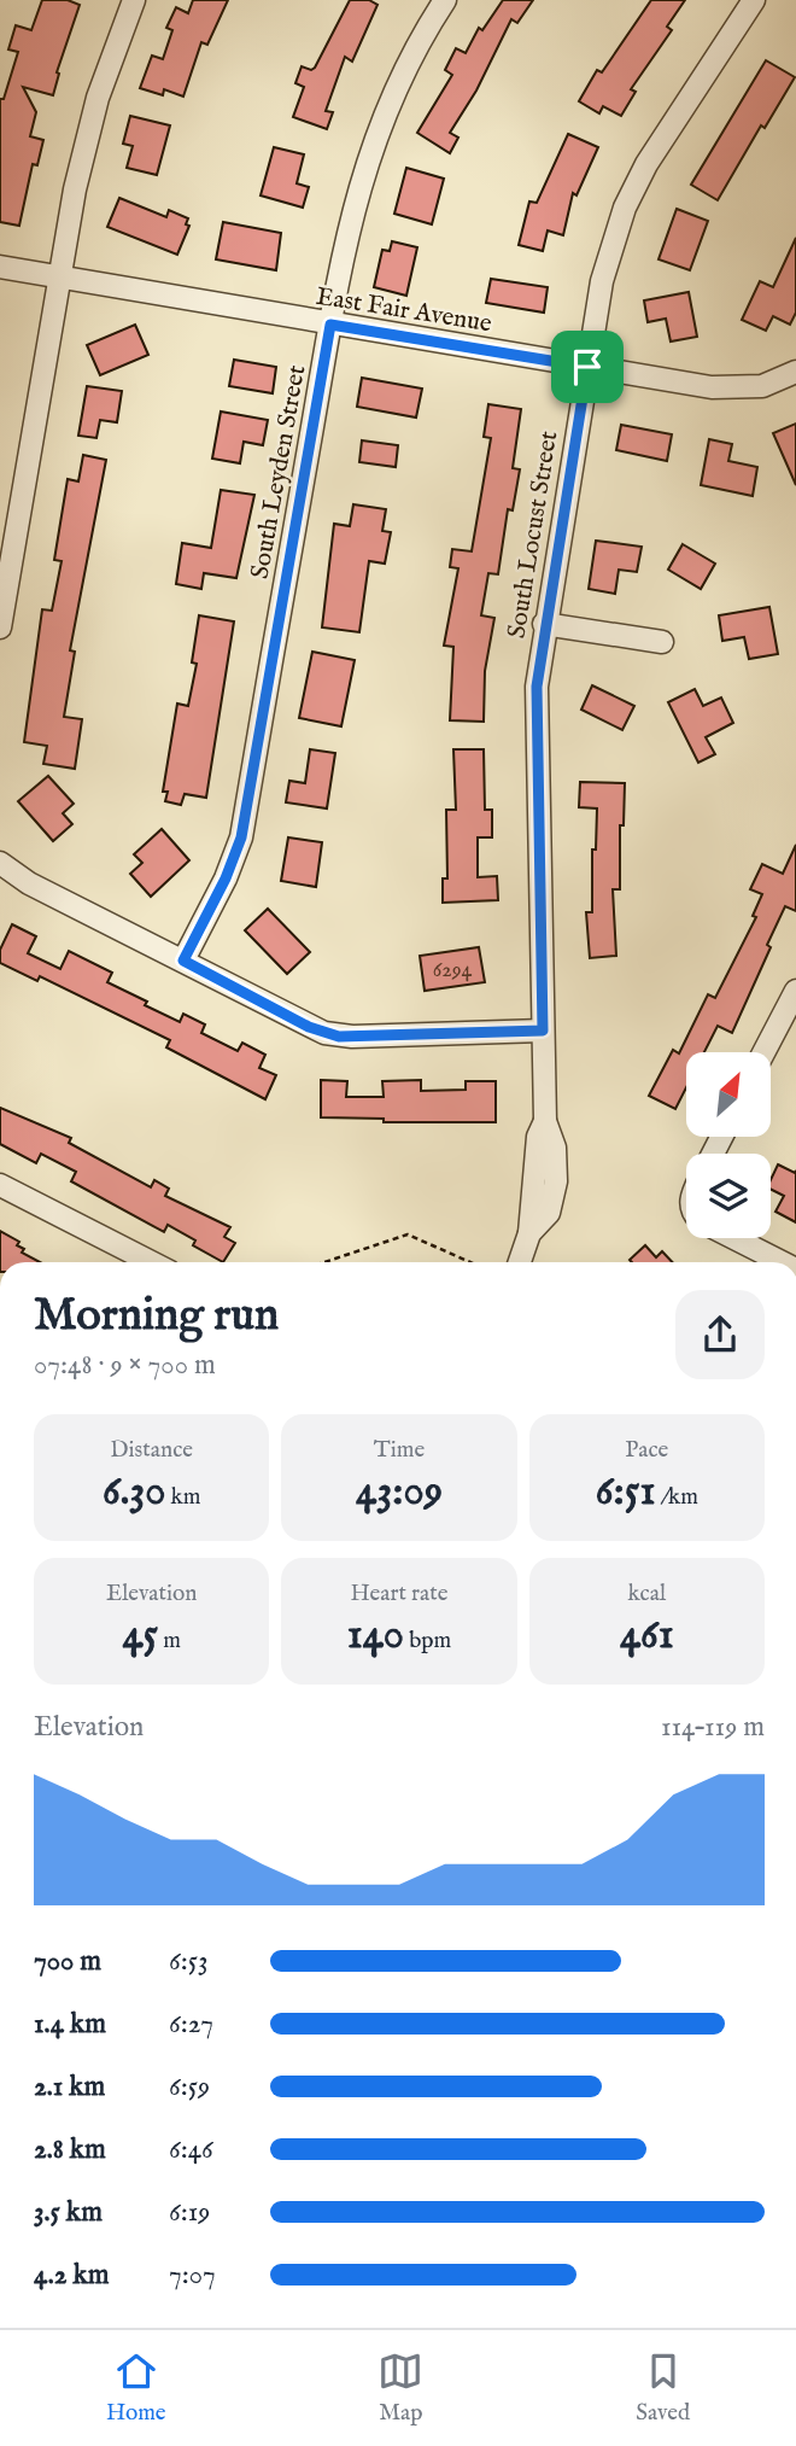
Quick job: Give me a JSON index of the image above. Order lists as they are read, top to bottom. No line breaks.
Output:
{"streets":{"street":["East Fair Avenue","South Leyden Street","South Locust Street"]},"crossings":[["East Fair Avenue","South Leyden Street"],["East Fair Avenue","South Locust Street"]],"house_numbers":["6294"],"north":"top right","page":{"heading":["Morning run","07:48 · 9 × 700 m"],"stats":[["Distance","6.30 km"],["Time","43:09"],["Pace","6:51 /km"],["Elevation","45 m"],["Heart rate","140 bpm"],["kcal","461"]],"chart":["Elevation","114–119 m"],"list":[{"name":"700 m","note":"6:53"},{"name":"1.4 km","note":"6:27"},{"name":"2.1 km","note":"6:59"},{"name":"2.8 km","note":"6:46"},{"name":"3.5 km","note":"6:19"},{"name":"4.2 km","note":"7:07"}],"tabs":["Home","Map","Saved"]}}
